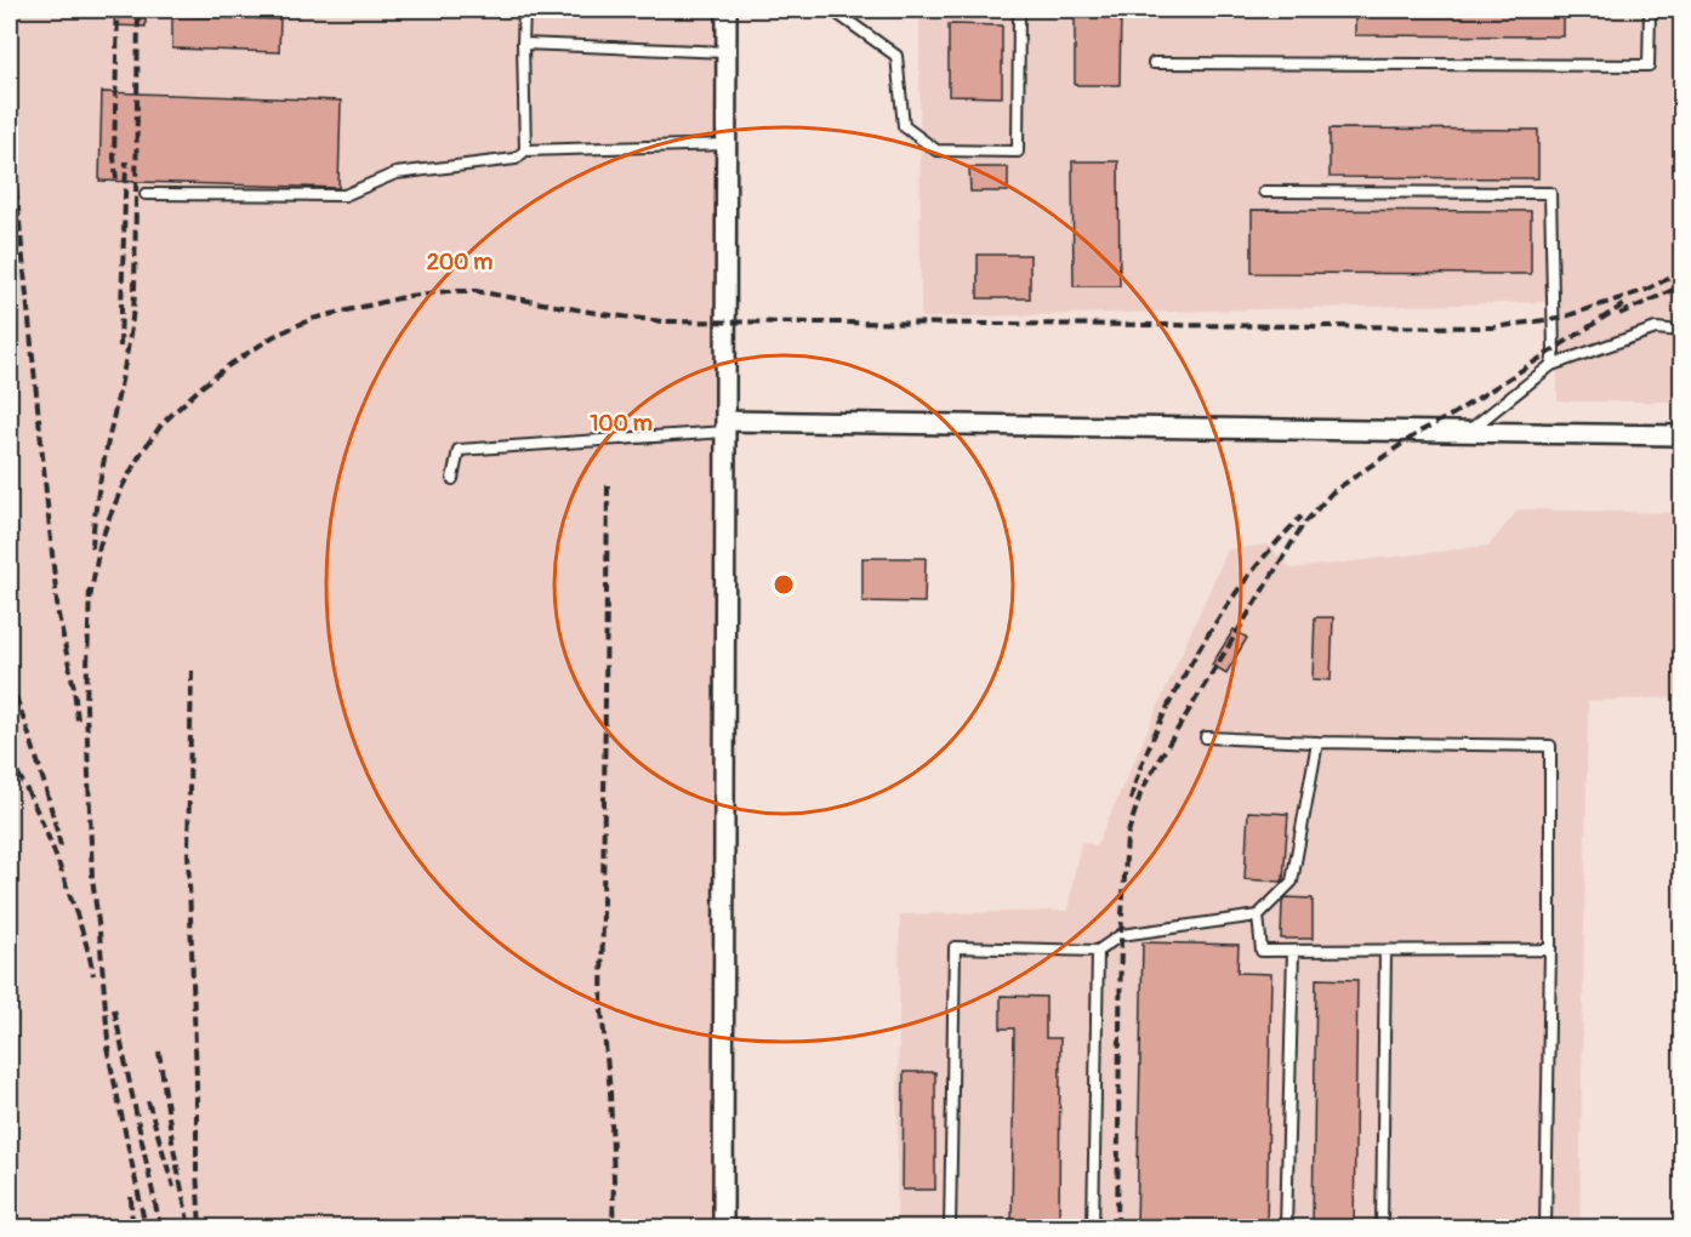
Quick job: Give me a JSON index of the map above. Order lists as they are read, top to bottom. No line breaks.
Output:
{"rings":["200 m","100 m"]}
